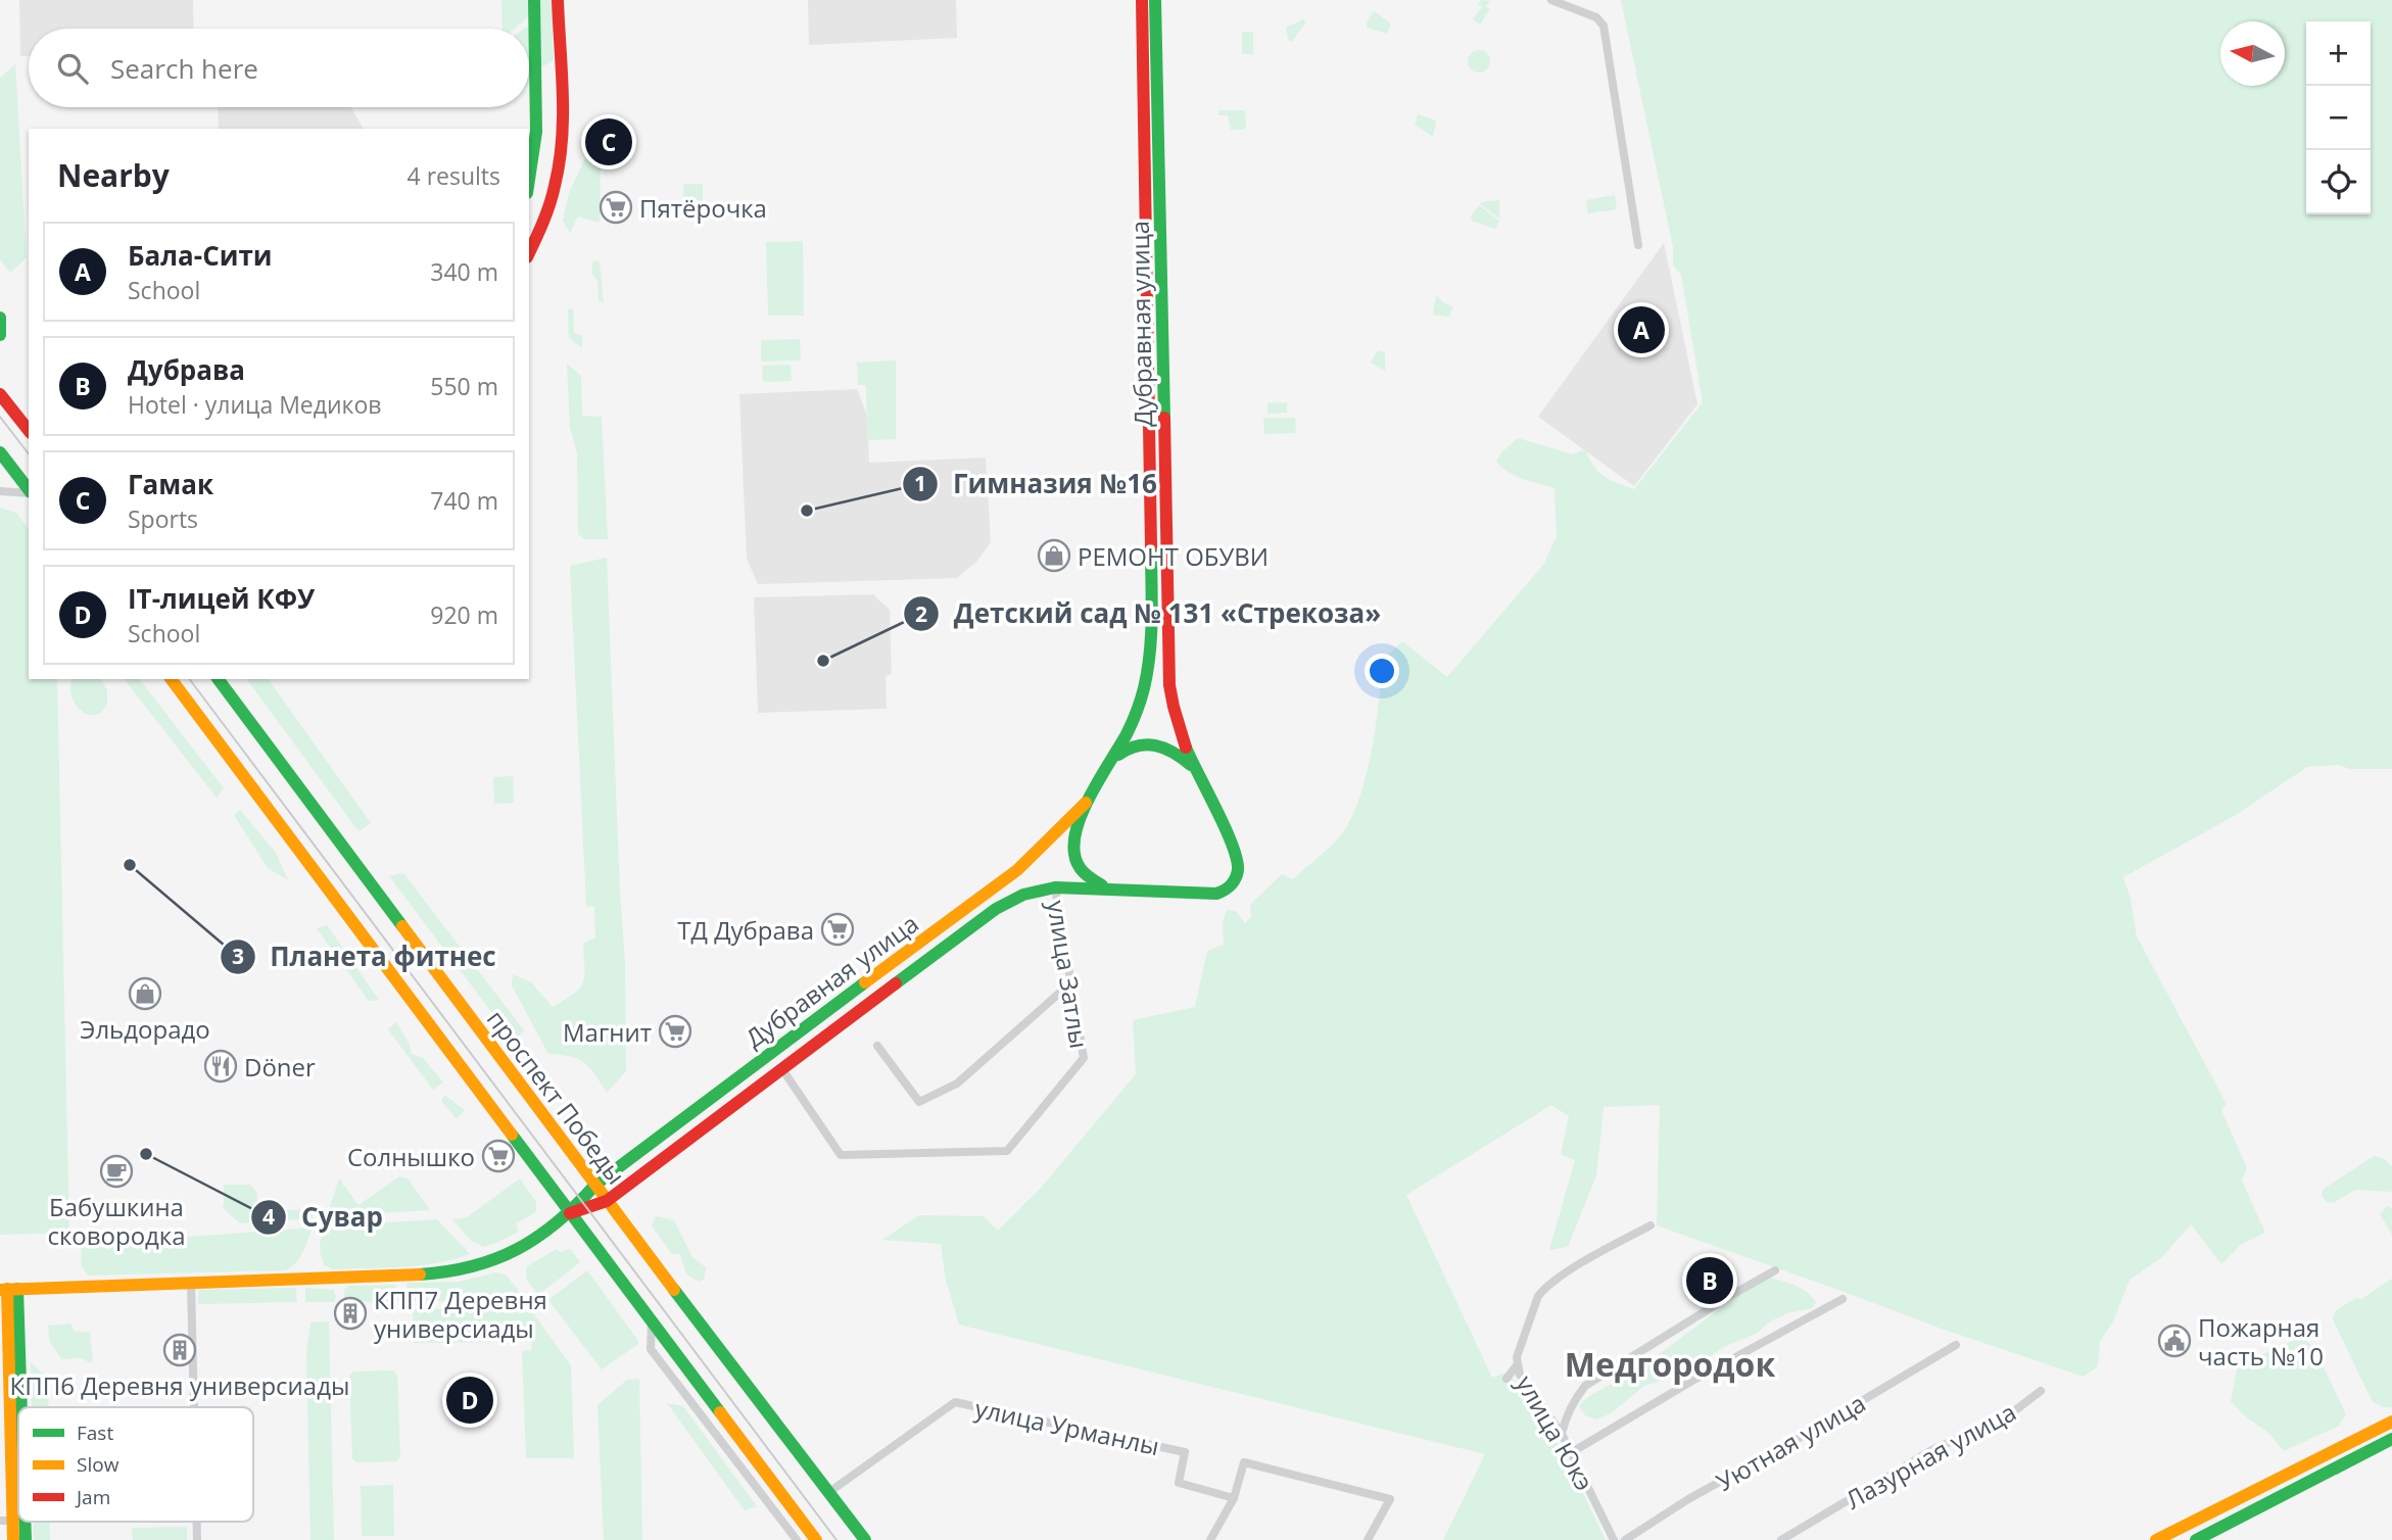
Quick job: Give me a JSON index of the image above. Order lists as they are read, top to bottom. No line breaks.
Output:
{"streets":{"street":["Дубравная улица","улица Затлы","проспект Победы","улица Урманлы","улица Юкэ","Уютная улица","Лазурная улица"]},"crossings":[["Дубравная улица","улица Затлы"],["Дубравная улица","проспект Победы"],["проспект Победы","улица Урманлы"]],"districts":["Медгородок"],"places":{"supermarket":["Пятёрочка","ТД Дубрава","Магнит","Солнышко"],"other":["Гимназия №16","Детский сад № 131 «Стрекоза»","Планета фитнес","Сувар"],"shop":["РЕМОНТ ОБУВИ","Эльдорадо"],"restaurant":["Döner"],"cafe":["Бабушкина сковородка"],"building":["КПП7 Деревня универсиады","КПП6 Деревня универсиады"],"public building":["Пожарная часть №10"]},"legend":["Fast","Slow","Jam"],"north":"left","page":{"map_buttons":["+","−"],"search":"Search here","pins":["C","A","B","D"],"heading":["Nearby","4 results"],"list":[{"mark":"A","name":"Бала-Сити","note":"School","value":"340 m"},{"mark":"B","name":"Дубрава","note":"Hotel · улица Медиков","value":"550 m"},{"mark":"C","name":"Гамак","note":"Sports","value":"740 m"},{"mark":"D","name":"IT-лицей КФУ","note":"School","value":"920 m"}]}}
